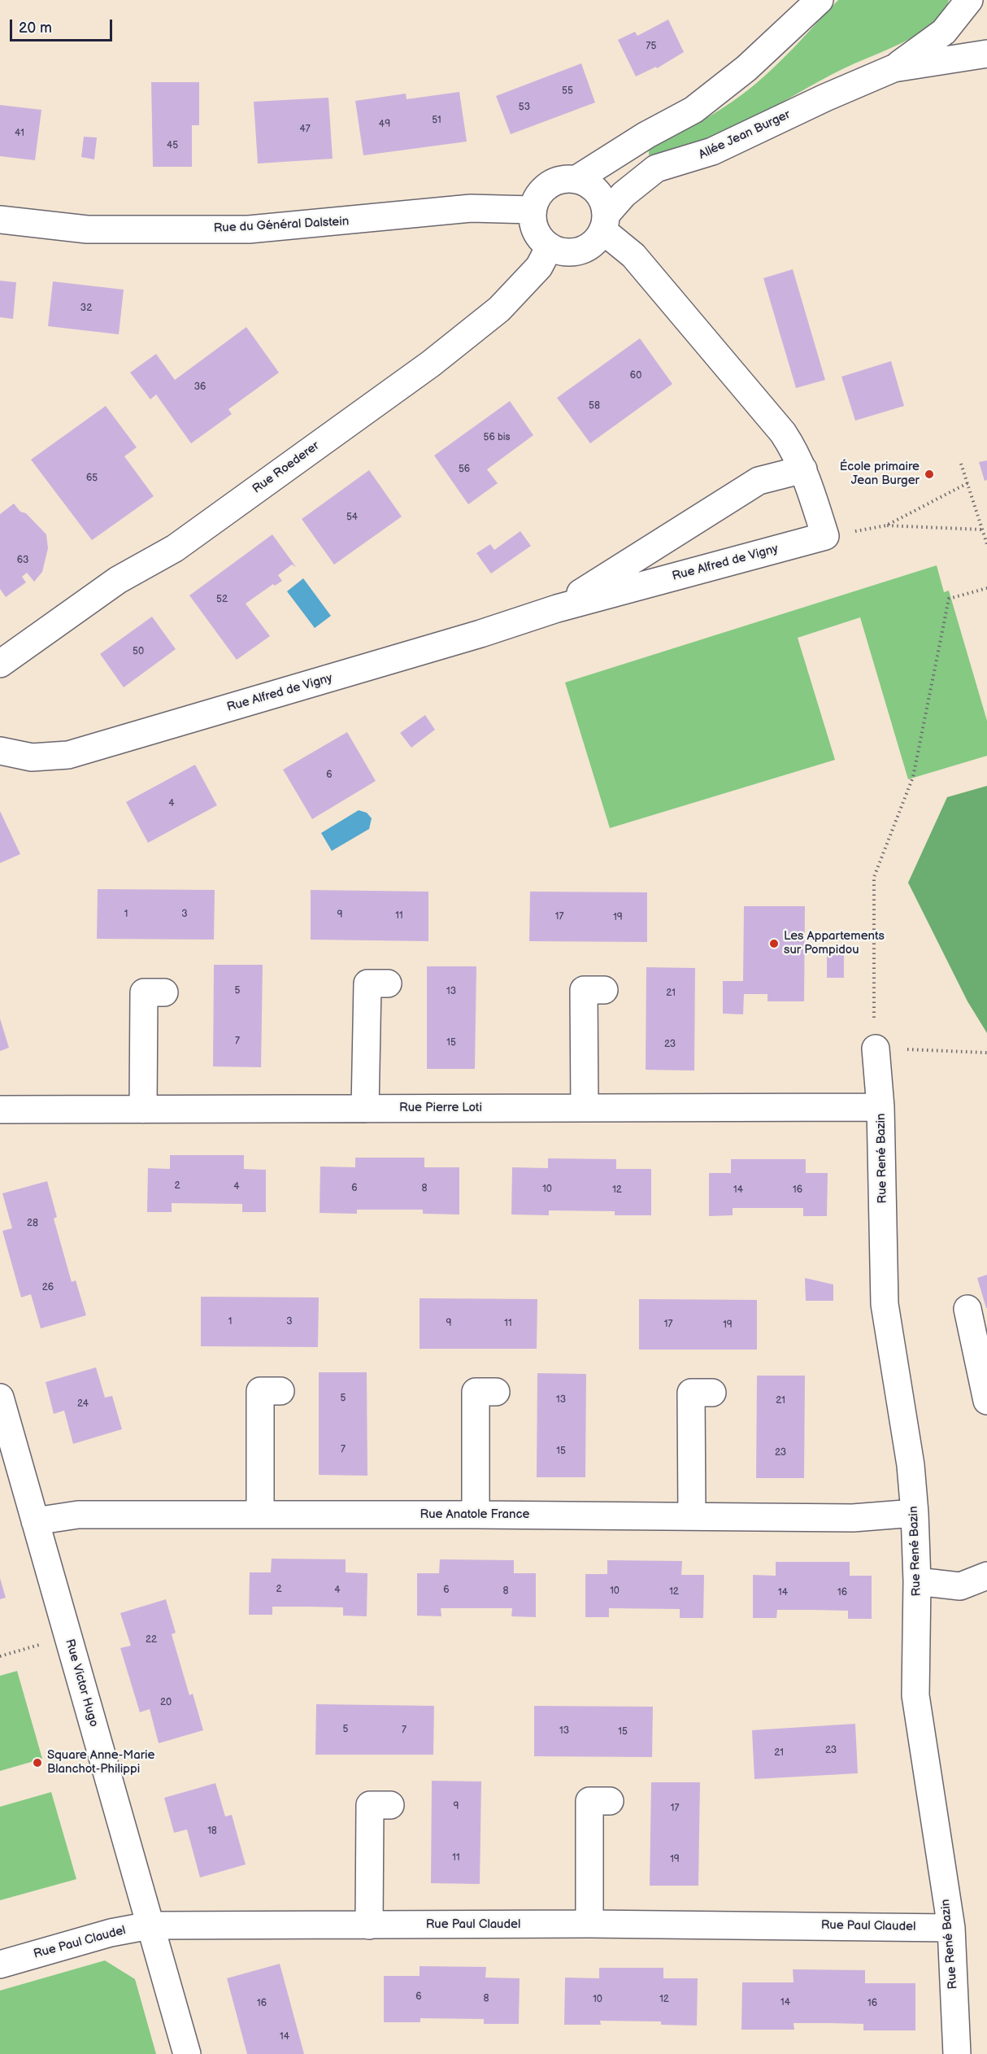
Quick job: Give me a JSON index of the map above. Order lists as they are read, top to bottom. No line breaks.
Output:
{"streets":{"street":["Allée Jean Burger","Rue du Général Dalstein","Rue Roederer","Rue Alfred de Vigny","Rue Pierre Loti","Rue René Bazin","Rue Anatole France","Rue Victor Hugo","Rue Paul Claudel"]},"crossings":[["Allée Jean Burger","Rue du Général Dalstein"],["Allée Jean Burger","Rue Roederer"],["Allée Jean Burger","Rue Alfred de Vigny"],["Rue du Général Dalstein","Rue Roederer"],["Rue du Général Dalstein","Rue Alfred de Vigny"],["Rue Roederer","Rue Alfred de Vigny"],["Rue Pierre Loti","Rue René Bazin"],["Rue René Bazin","Rue Anatole France"],["Rue René Bazin","Rue Paul Claudel"],["Rue Anatole France","Rue Victor Hugo"],["Rue Victor Hugo","Rue Paul Claudel"]],"places":["École primaire Jean Burger","Les Appartements sur Pompidou","Square Anne-Marie Blanchot-Philippi"],"house_numbers":["75","55","53","51","49","47","41","45","32","60","36","58","56 bis","56","65","54","63","52","50","6","4","1","3","9","11","17","19","5","13","21","7","15","23","2","4","6","8","10","12","14","16","28","26","1","3","9","11","17","19","5","13","21","24","7","15","23","2","4","6","8","10","12","14","16","22","20","5","7","13","15","23","21","9","17","18","11","19","6","8","10","12","14","16","16","14"],"scale_bar":"20 m"}
